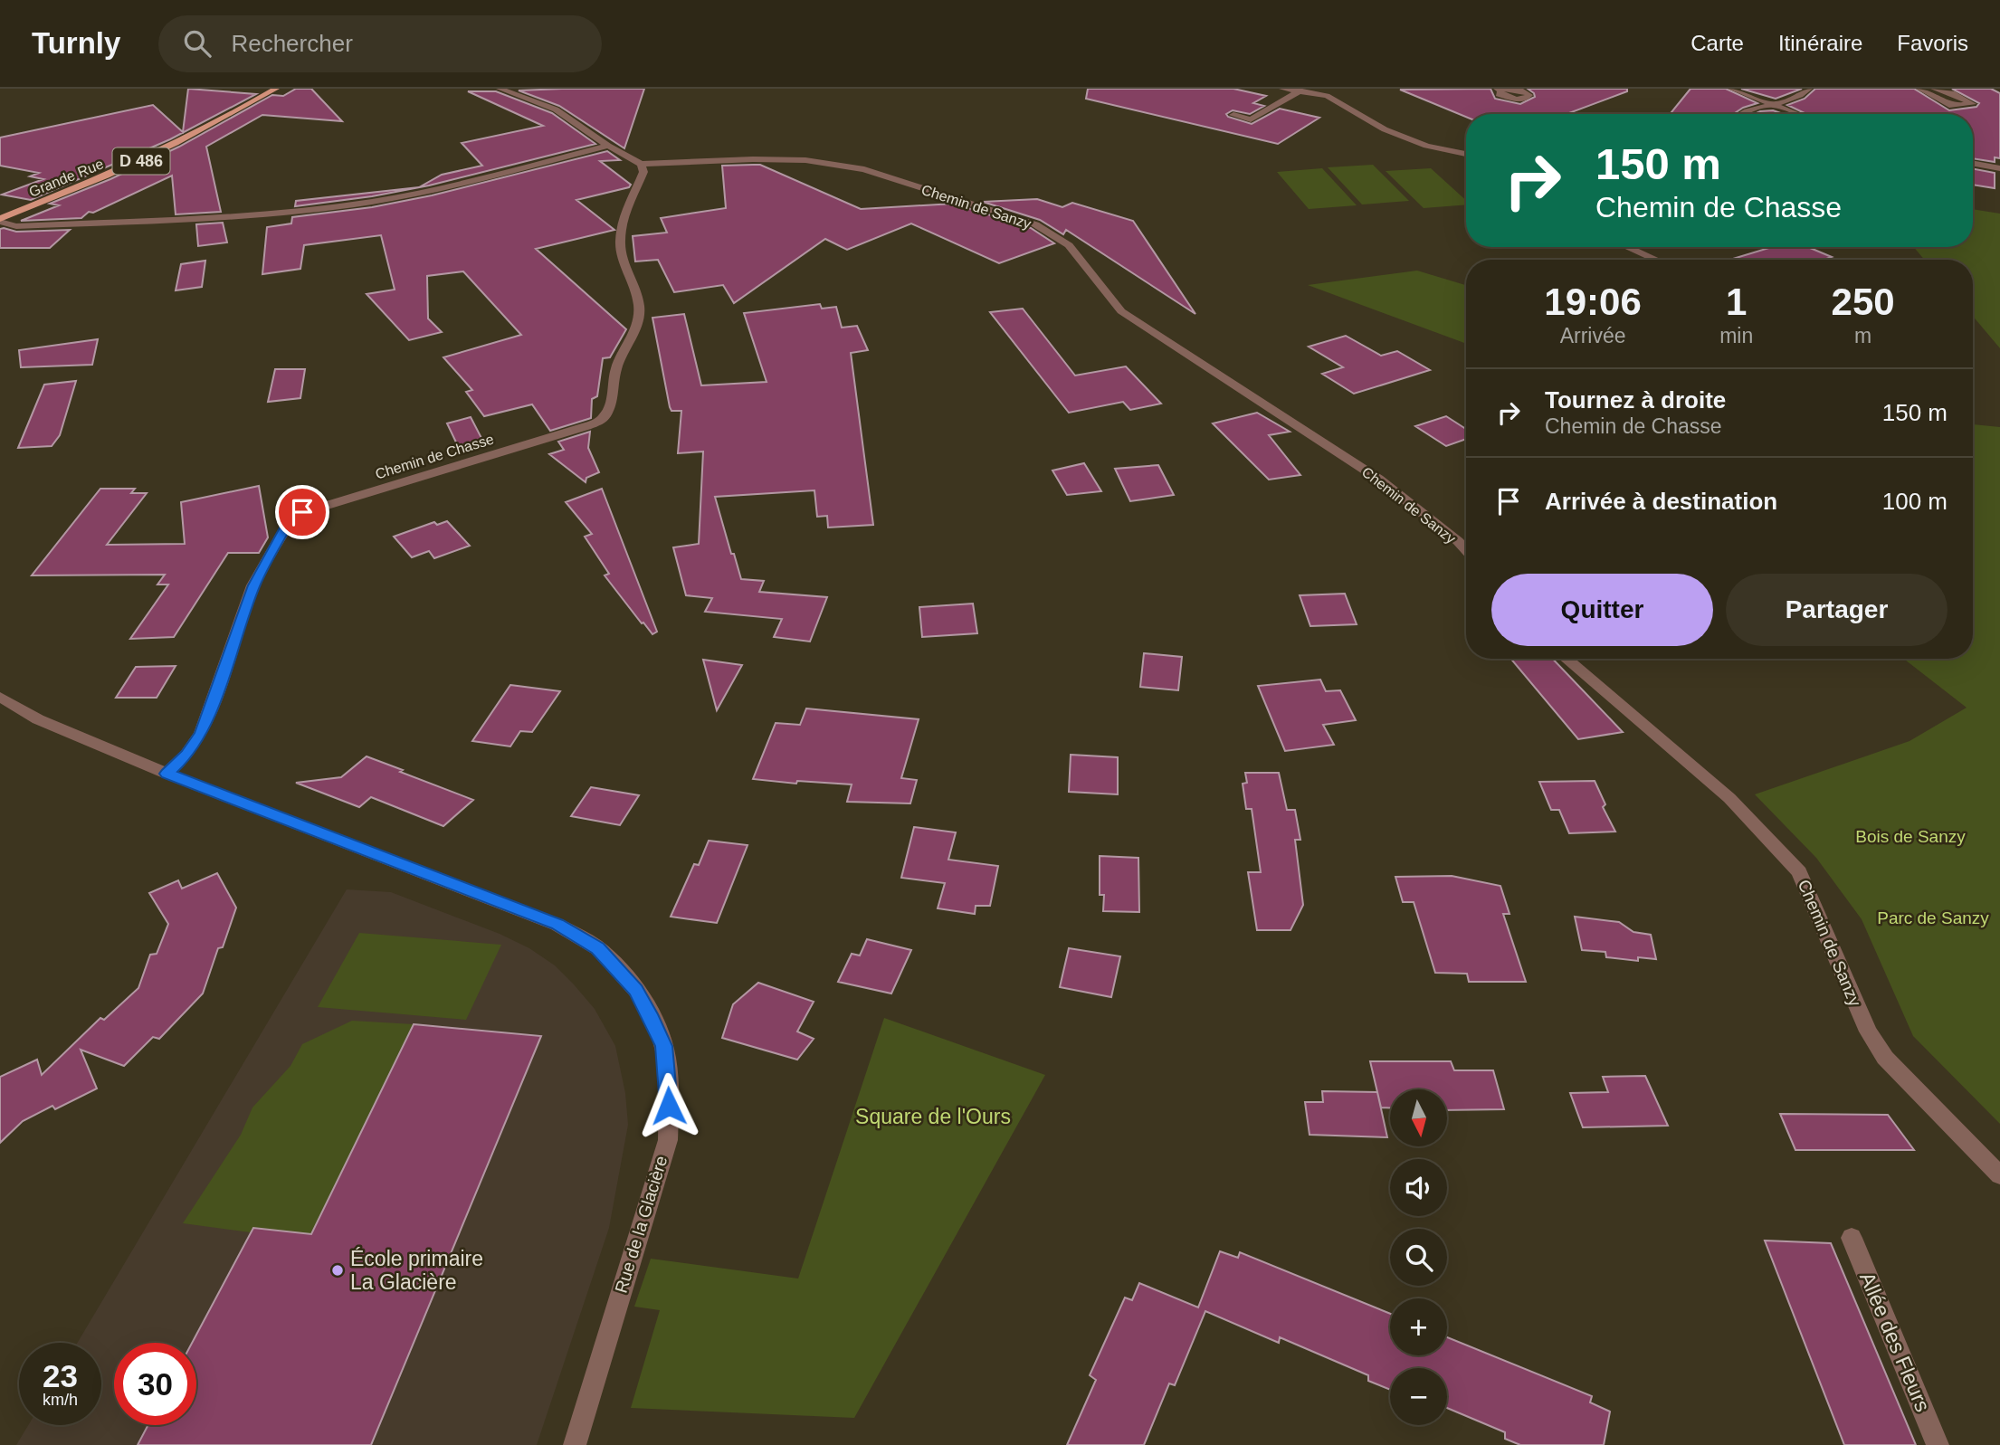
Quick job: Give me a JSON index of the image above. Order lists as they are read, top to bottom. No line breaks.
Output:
{"streets":{"main road":["D 486","Grande Rue"],"street":["Chemin de Sanzy","Chemin de Chasse","Rue de la Glacière","Allée des Fleurs"]},"crossings":[["Chemin de Sanzy","Chemin de Chasse"],["Chemin de Chasse","Rue de la Glacière"]],"parks":["Bois de Sanzy","Parc de Sanzy","Square de l'Ours"],"places":["École primaire La Glacière"],"north":"bottom","page":{"header":"Turnly","search":"Rechercher","nav":["Carte","Itinéraire","Favoris"],"turn":["150 m","Chemin de Chasse"],"eta":["19:06","Arrivée","1","min","250","m"],"list":[{"name":"Tournez à droite","note":"Chemin de Chasse","value":"150 m"},{"name":"Arrivée à destination","value":"100 m"}],"buttons":["Quitter","Partager"],"map_buttons":["+","−"],"speed":"23 km/h","limit":"30"}}
